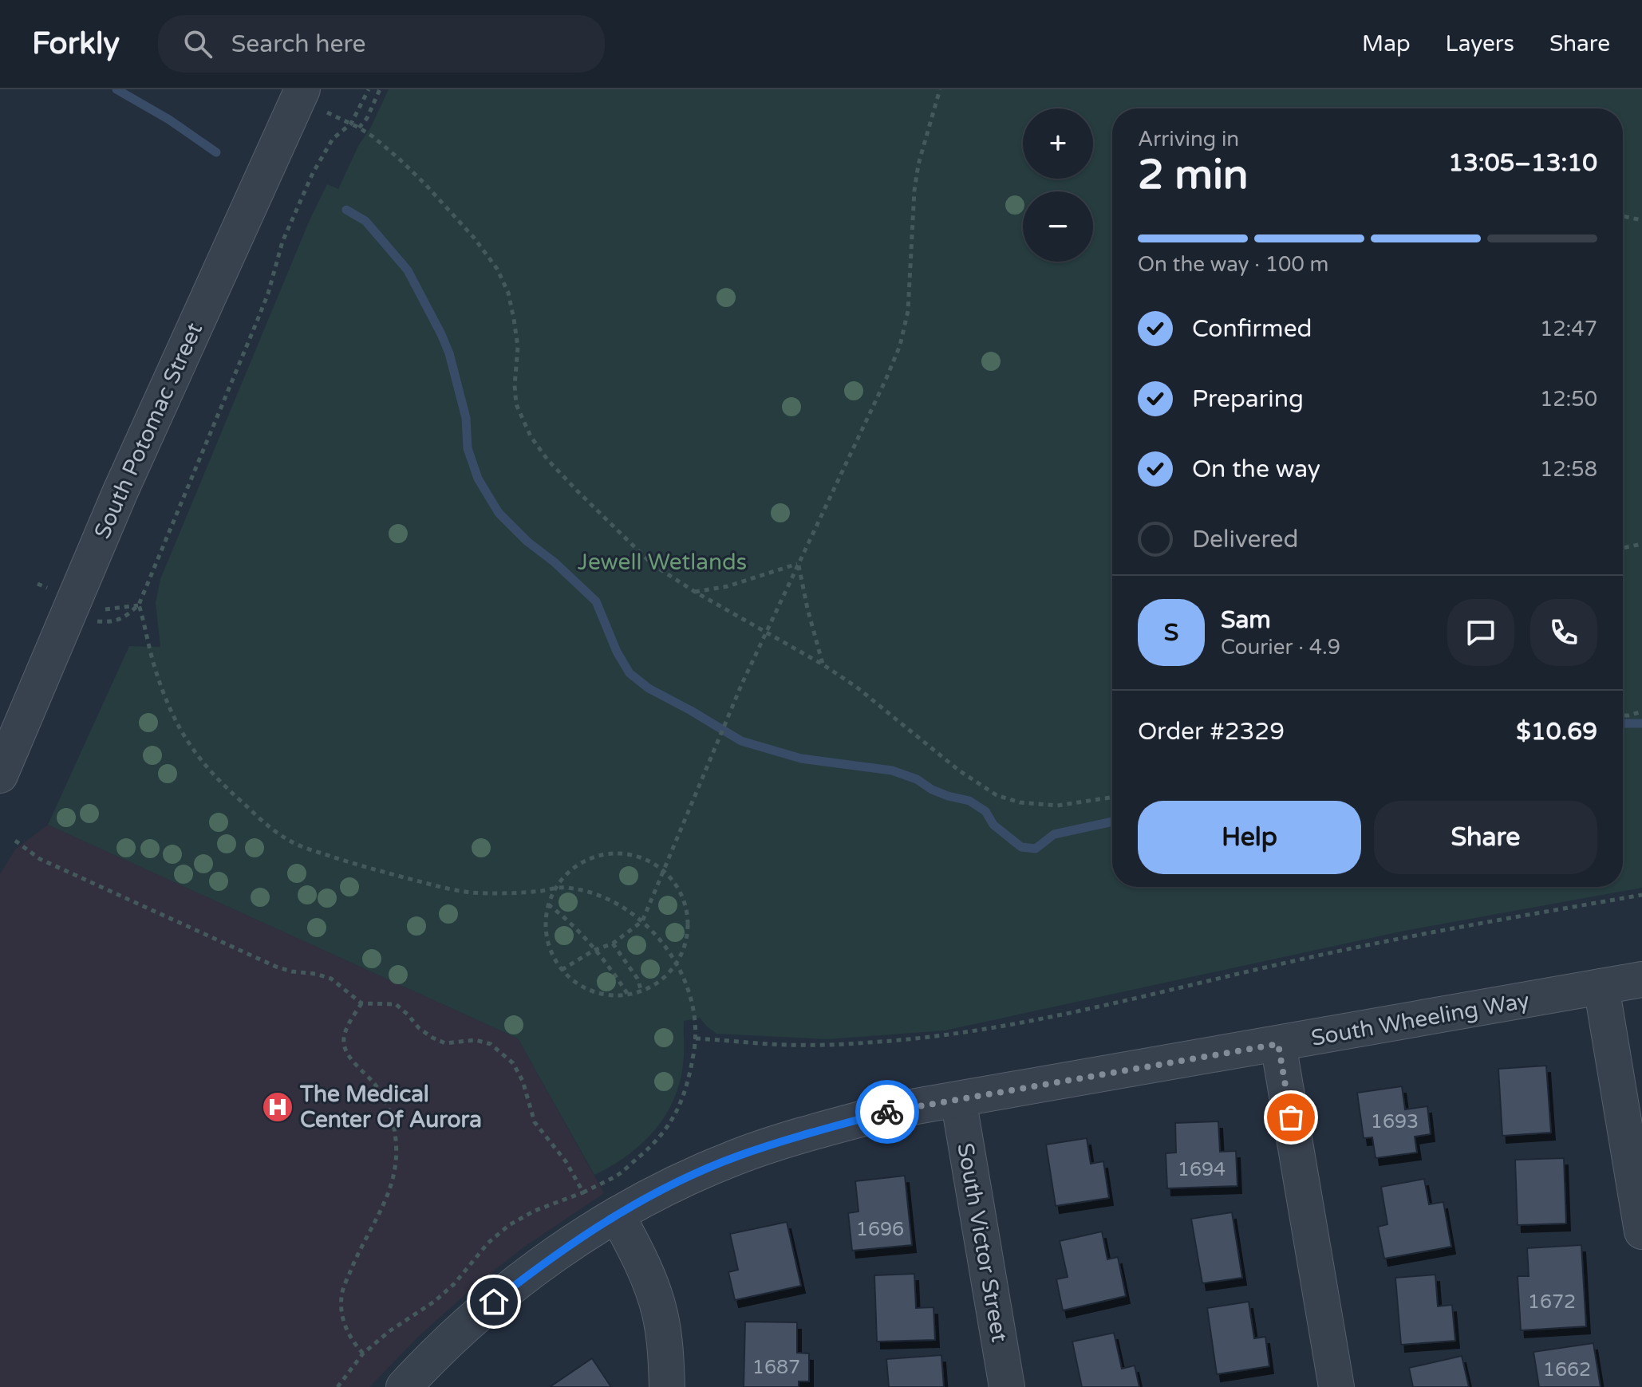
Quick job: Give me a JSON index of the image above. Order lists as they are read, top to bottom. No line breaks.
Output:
{"streets":{"street":["South Potomac Street","South Wheeling Way","South Victor Street"]},"crossings":[["South Wheeling Way","South Victor Street"]],"parks":["Jewell Wetlands"],"places":{"hospital":["The Medical Center Of Aurora"]},"house_numbers":["1693","1694","1696","1672","1687","1662"],"page":{"header":"Forkly","search":"Search here","nav":["Map","Layers","Share"],"map_buttons":["+","−"],"heading":["2 min","Arriving in","13:05–13:10"],"panel":["Sam","Courier · 4.9","Order #2329","$10.69"],"bar":"On the way · 100 m","list":[["Confirmed","12:47"],["Preparing","12:50"],["On the way","12:58"],"Delivered"],"round":"S","buttons":["Help","Share"]}}
